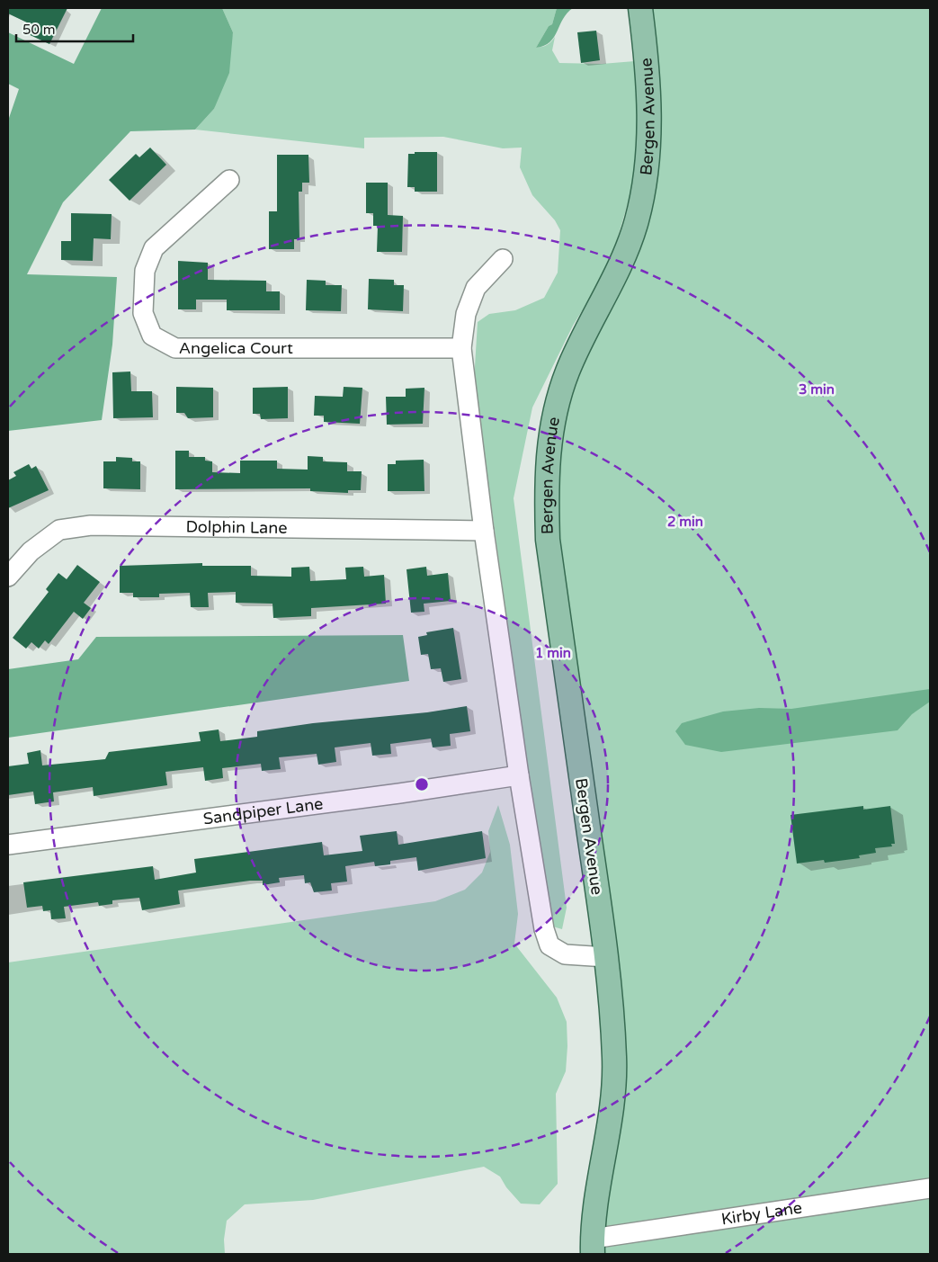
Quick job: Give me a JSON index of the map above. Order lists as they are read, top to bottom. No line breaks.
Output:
{"streets":{"main road":["Bergen Avenue"],"street":["Angelica Court","Dolphin Lane","Sandpiper Lane","Kirby Lane"]},"crossings":[["Bergen Avenue","Kirby Lane"]],"scale_bar":"50 m","rings":["3 min","2 min","1 min"]}
